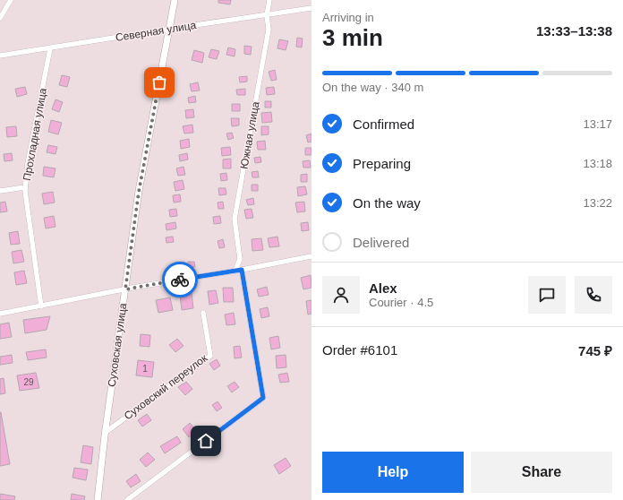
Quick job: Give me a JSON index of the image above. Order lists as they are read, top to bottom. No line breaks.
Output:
{"streets":{"street":["Северная улица","Прохладная улица","Южная улица","Суховская улица","Суховский переулок"]},"crossings":[["Северная улица","Прохладная улица"],["Северная улица","Южная улица"],["Северная улица","Суховская улица"],["Суховская улица","Суховский переулок"]],"house_numbers":["1","29"],"page":{"heading":["3 min","Arriving in","13:33–13:38"],"panel":["Alex","Courier · 4.5","Order #6101","745 ₽"],"bar":"On the way · 340 m","list":[["Confirmed","13:17"],["Preparing","13:18"],["On the way","13:22"],"Delivered"],"buttons":["Help","Share"]}}
